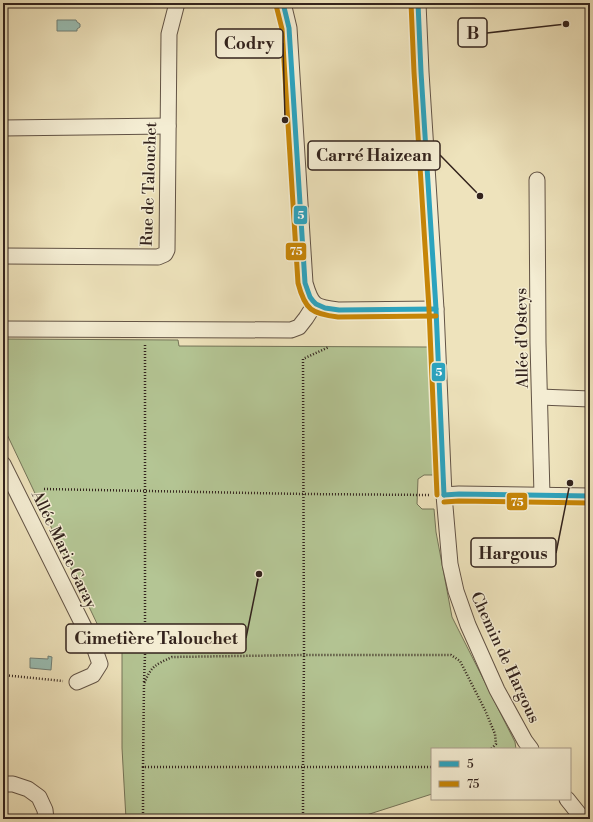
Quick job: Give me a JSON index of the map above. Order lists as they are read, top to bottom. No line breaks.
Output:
{"streets":{"street":["Rue de Talouchet","Allée d'Osteys","Allée Marie Garay","Chemin de Hargous"]},"places":["B","Codry","Carré Haizean","Hargous","Cimetière Talouchet"],"lines":["transit line 5","transit line 75"],"legend":["5","75"]}
